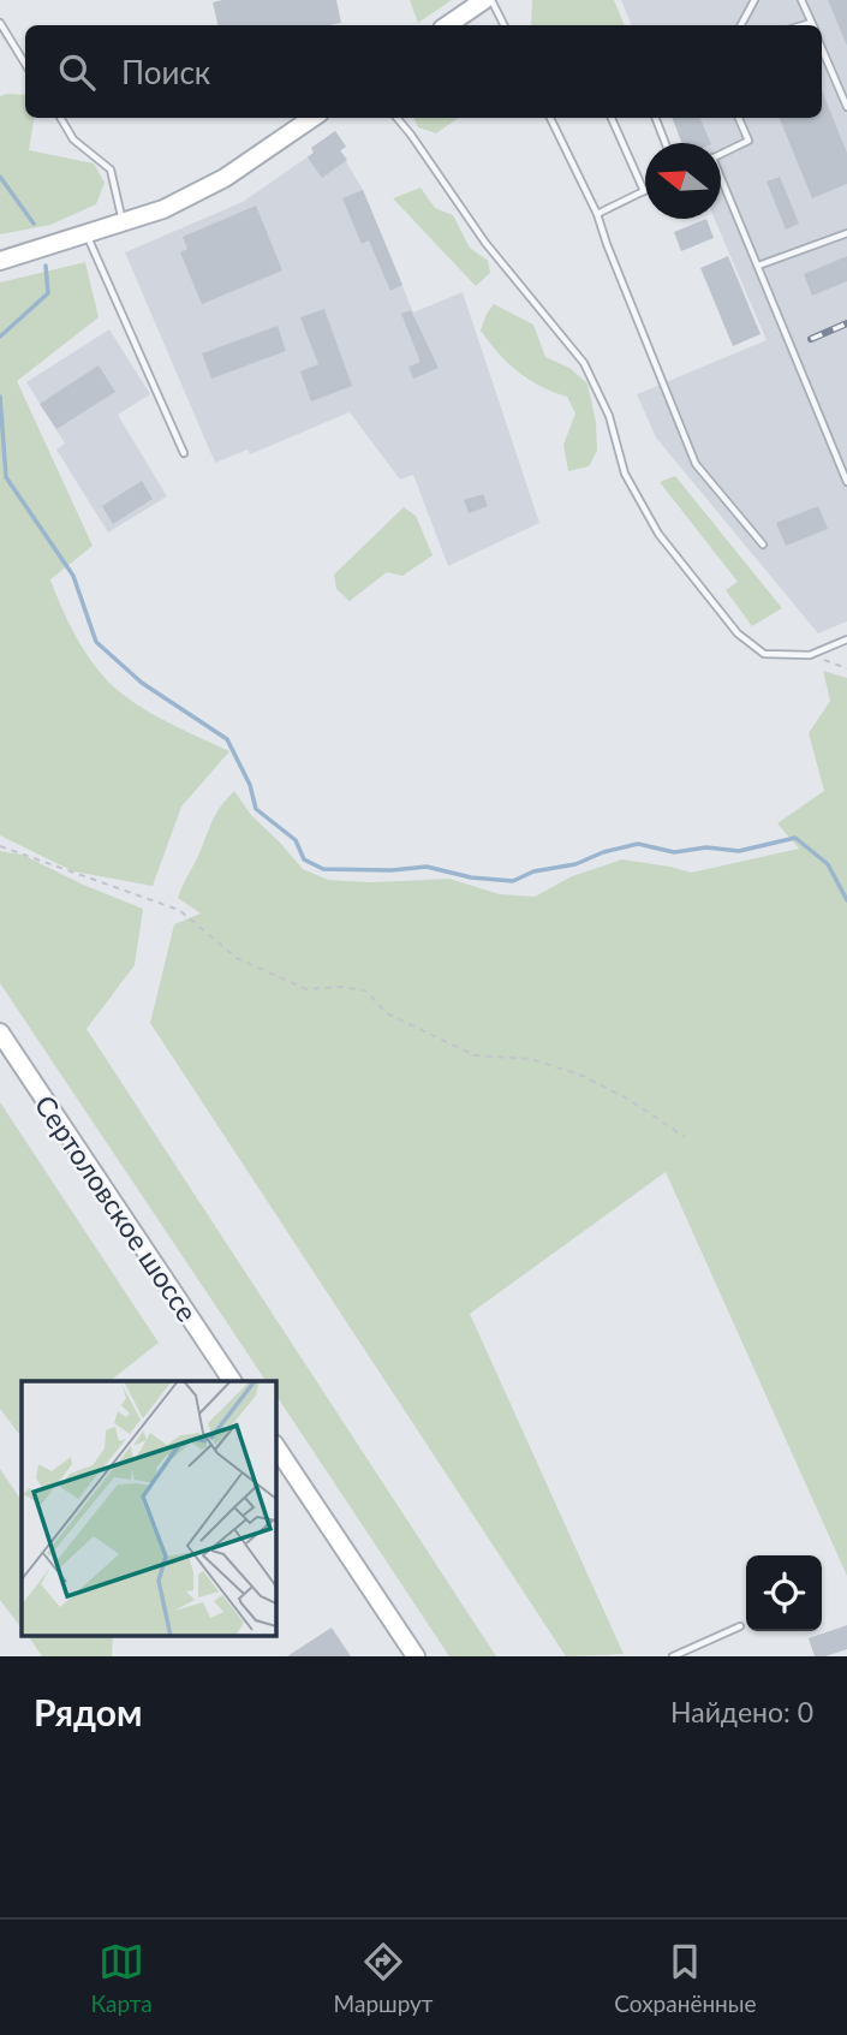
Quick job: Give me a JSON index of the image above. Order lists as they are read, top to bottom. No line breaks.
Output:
{"streets":{"main road":["Сертоловское шоссе"]},"north":"left","page":{"search":"Поиск","heading":["Рядом","Найдено: 0"],"nav":["Карта","Маршрут","Сохранённые"]}}
